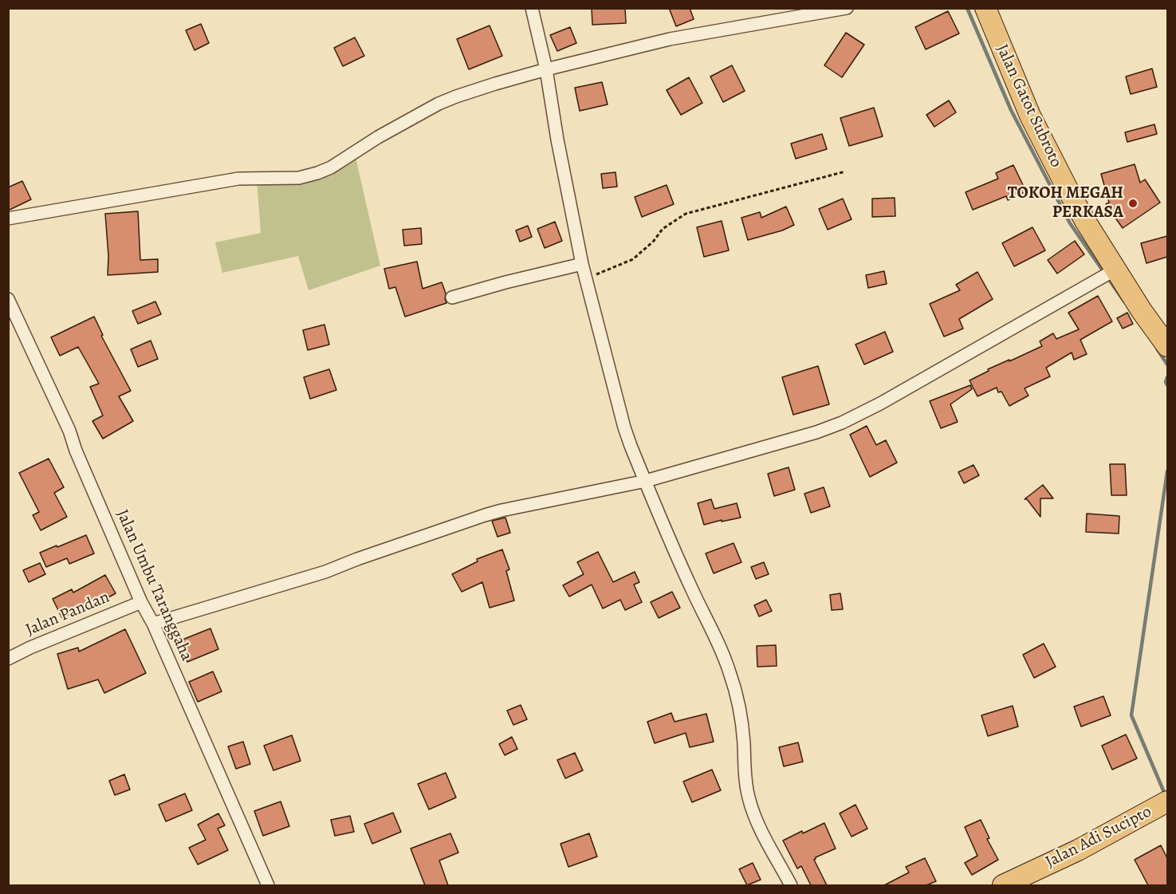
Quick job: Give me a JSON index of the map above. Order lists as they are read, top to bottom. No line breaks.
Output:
{"streets":{"highway":["Jalan Gatot Subroto","Jalan Adi Sucipto"],"street":["Jalan Umbu Taranggaha","Jalan Pandan"]},"crossings":[["Jalan Umbu Taranggaha","Jalan Pandan"]],"places":["TOKOH MEGAH PERKASA"]}
